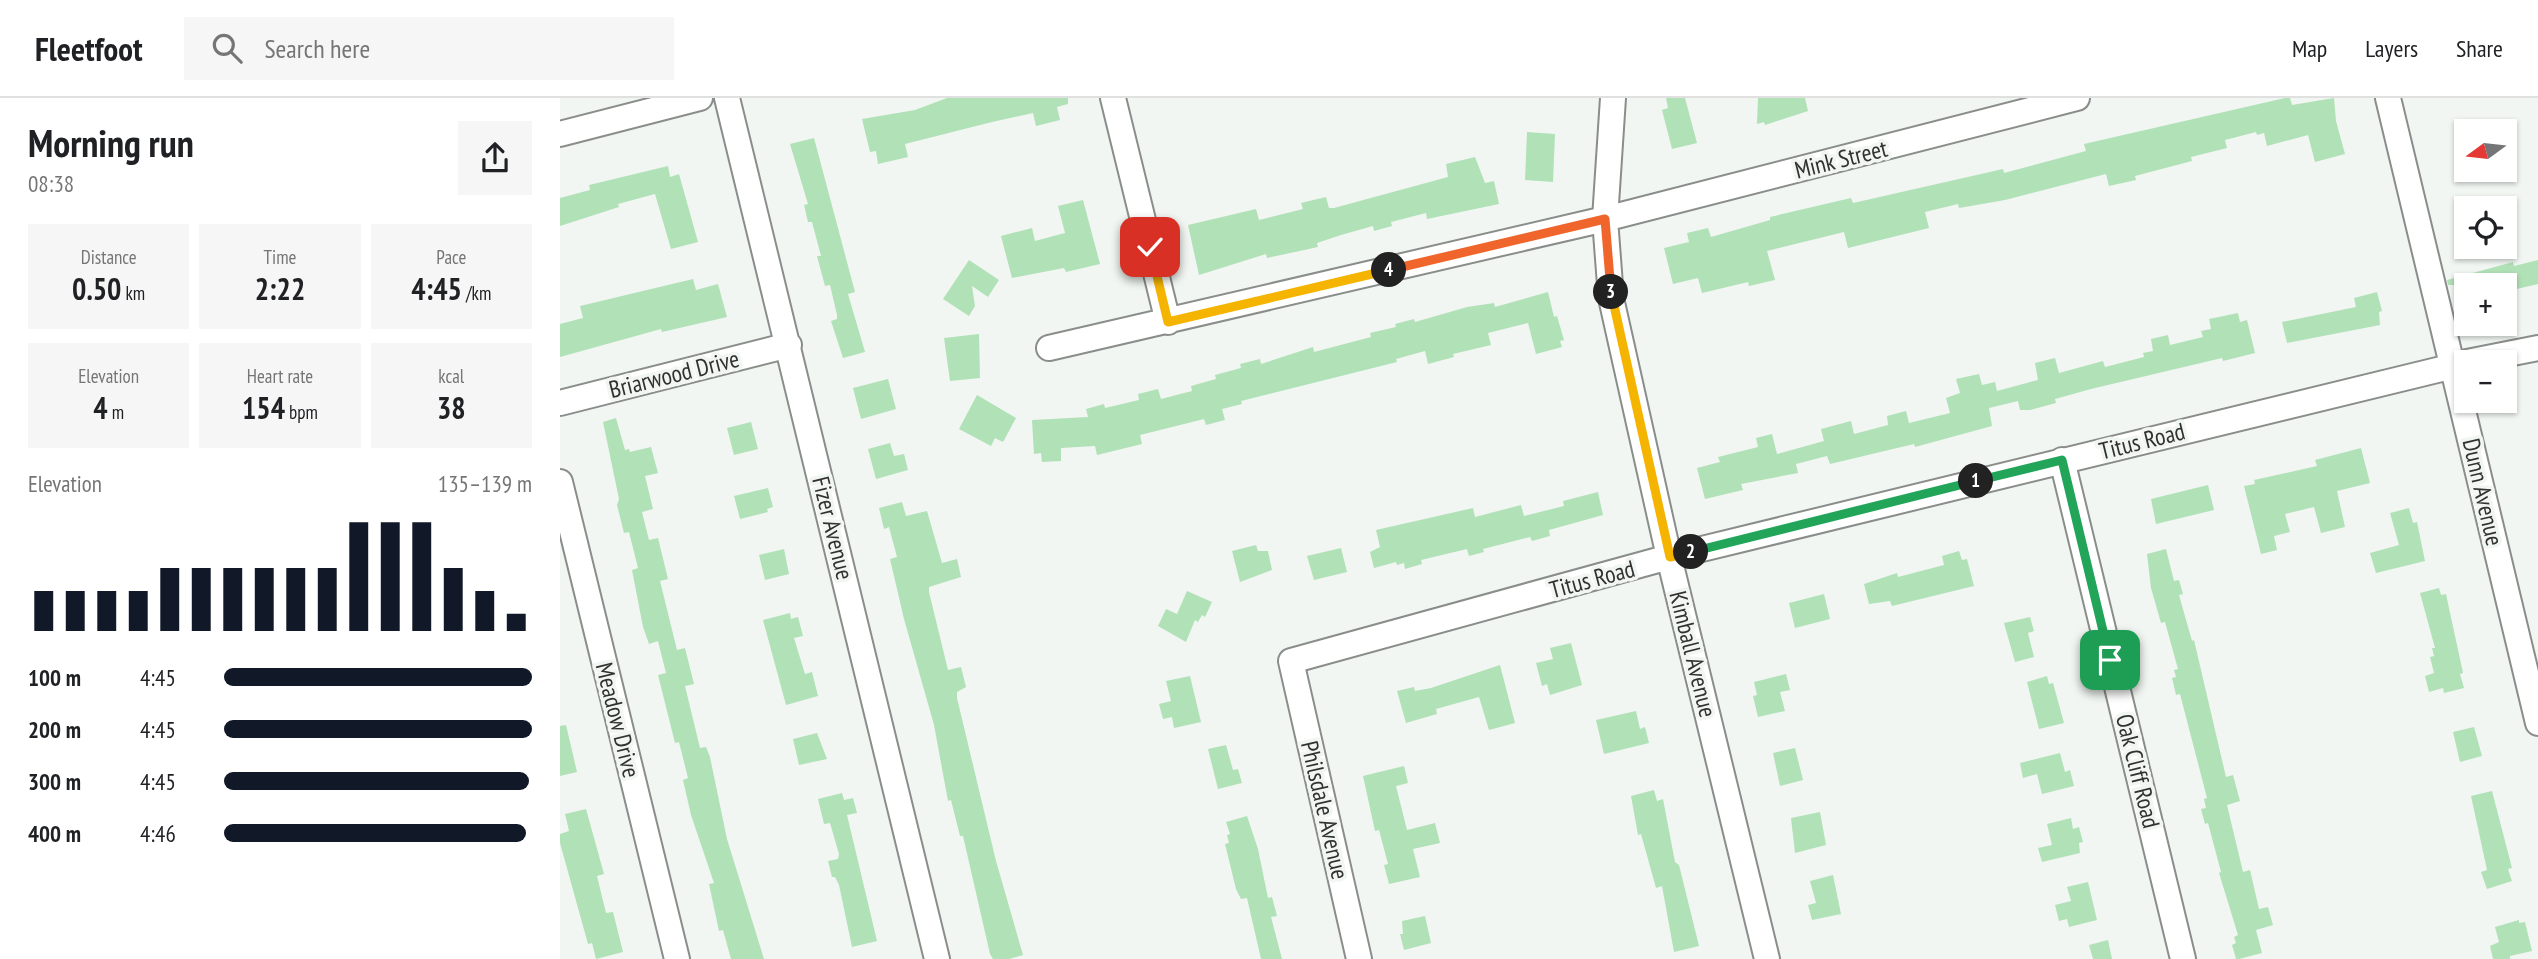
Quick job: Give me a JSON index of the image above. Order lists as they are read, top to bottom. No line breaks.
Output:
{"streets":{"street":["Mink Street","Briarwood Drive","Titus Road","Dunn Avenue","Fizer Avenue","Kimball Avenue","Meadow Drive","Oak Cliff Road","Philsdale Avenue"]},"crossings":[["Mink Street","Kimball Avenue"],["Briarwood Drive","Fizer Avenue"],["Titus Road","Kimball Avenue"],["Titus Road","Oak Cliff Road"],["Titus Road","Philsdale Avenue"]],"north":"left","page":{"header":"Fleetfoot","search":"Search here","nav":["Map","Layers","Share"],"heading":["Morning run","08:38"],"map_buttons":["+","−"],"stats":[["Distance","0.50 km"],["Time","2:22"],["Pace","4:45 /km"],["Elevation","4 m"],["Heart rate","154 bpm"],["kcal","38"]],"pins":["4","3","1","2"],"chart":["Elevation","135–139 m"],"list":[{"name":"100 m","note":"4:45"},{"name":"200 m","note":"4:45"},{"name":"300 m","note":"4:45"},{"name":"400 m","note":"4:46"}]}}
